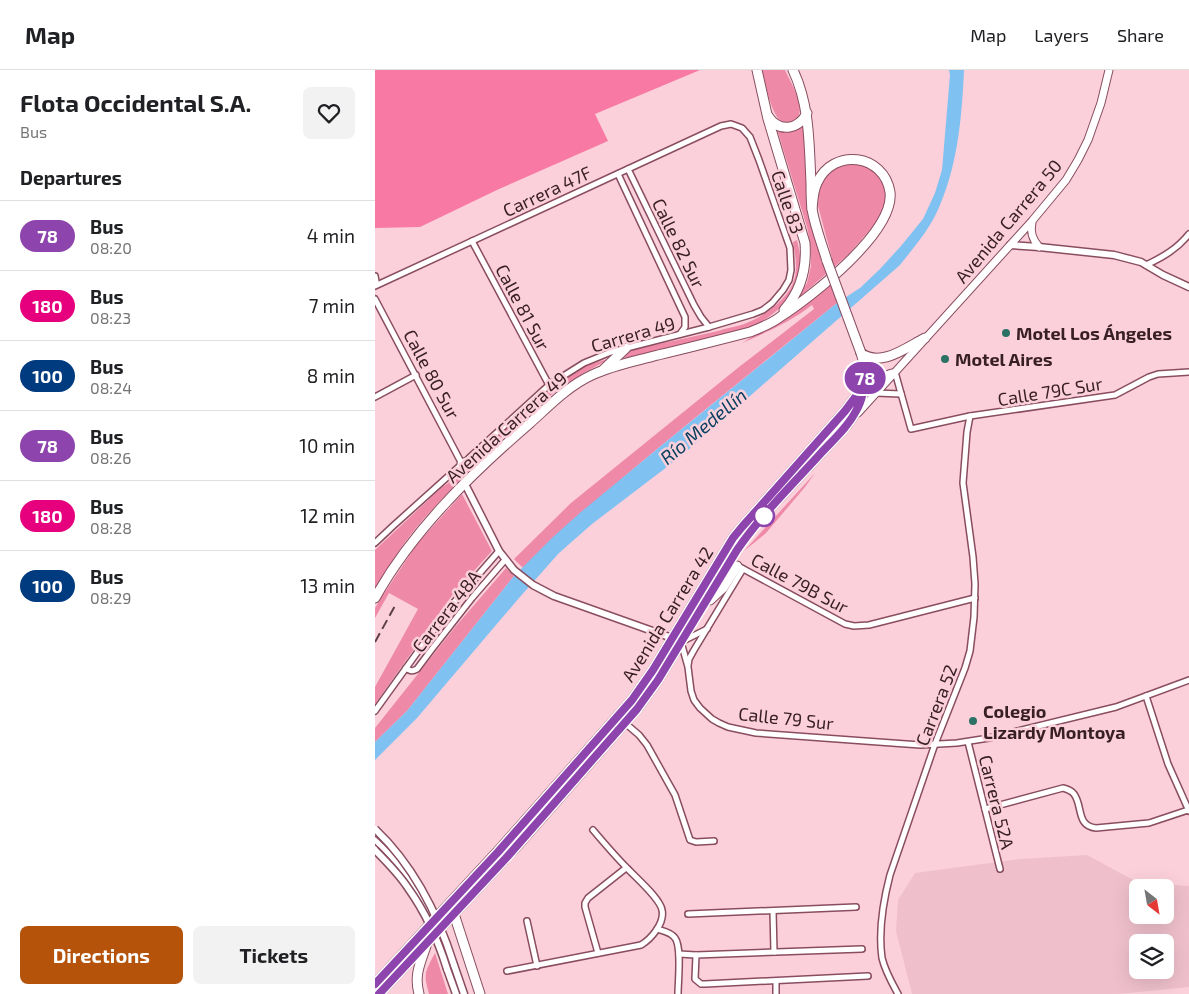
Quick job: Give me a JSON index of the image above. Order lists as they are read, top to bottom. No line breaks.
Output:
{"streets":{"highway":["Avenida Carrera 49","Avenida Carrera 42"],"main road":["Avenida Carrera 50"],"street":["Carrera 47F","Calle 83","Calle 82 Sur","Calle 81 Sur","Carrera 49","Calle 80 Sur","Calle 79C Sur","Calle 79B Sur","Carrera 48A","Carrera 52","Calle 79 Sur","Carrera 52A"]},"crossings":[["Carrera 47F","Calle 83"],["Carrera 47F","Calle 82 Sur"],["Carrera 47F","Calle 81 Sur"],["Calle 83","Carrera 49"],["Avenida Carrera 50","Avenida Carrera 42"],["Calle 82 Sur","Carrera 49"],["Calle 81 Sur","Carrera 49"],["Carrera 49","Calle 80 Sur"],["Calle 79C Sur","Carrera 52"],["Calle 79B Sur","Avenida Carrera 42"],["Calle 79B Sur","Carrera 52"],["Avenida Carrera 42","Calle 79 Sur"],["Carrera 52","Calle 79 Sur"],["Calle 79 Sur","Carrera 52A"]],"water":["Río Medellín"],"places":["Motel Los Ángeles","Motel Aires","Colegio Lizardy Montoya"],"lines":["bus line 78"],"north":"bottom right","page":{"header":"Map","nav":["Map","Layers","Share"],"heading":[["Flota Occidental S.A.","Bus"],"Departures"],"on_map":"78","list":[{"mark":"78","name":"Bus","note":"08:20","value":"4 min"},{"mark":"180","name":"Bus","note":"08:23","value":"7 min"},{"mark":"100","name":"Bus","note":"08:24","value":"8 min"},{"mark":"78","name":"Bus","note":"08:26","value":"10 min"},{"mark":"180","name":"Bus","note":"08:28","value":"12 min"},{"mark":"100","name":"Bus","note":"08:29","value":"13 min"}],"buttons":["Directions","Tickets"]}}
